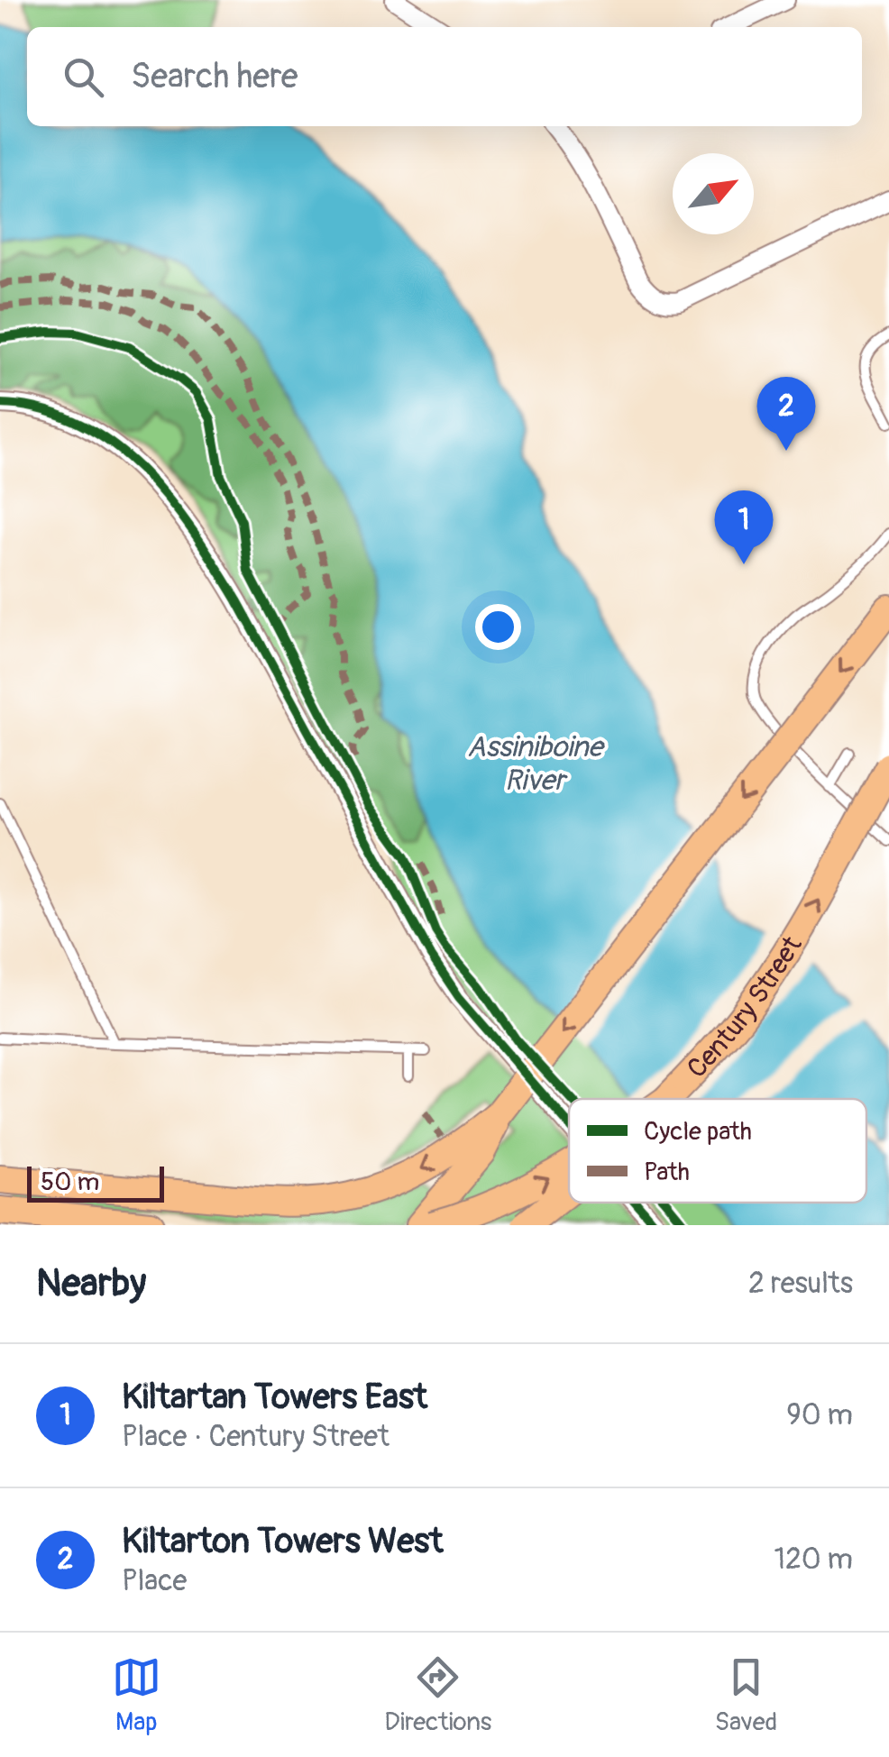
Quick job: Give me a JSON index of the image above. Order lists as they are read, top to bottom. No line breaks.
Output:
{"streets":{"main road":["Century Street"]},"water":["Assiniboine River"],"legend":["Cycle path","Path"],"scale_bar":"50 m","north":"top right","page":{"search":"Search here","pins":["2","1"],"scale":"50 m","heading":["Nearby","2 results"],"list":[{"mark":"1","name":"Kiltartan Towers East","note":"Place · Century Street","value":"90 m"},{"mark":"2","name":"Kiltarton Towers West","note":"Place","value":"120 m"}],"nav":["Map","Directions","Saved"]}}
